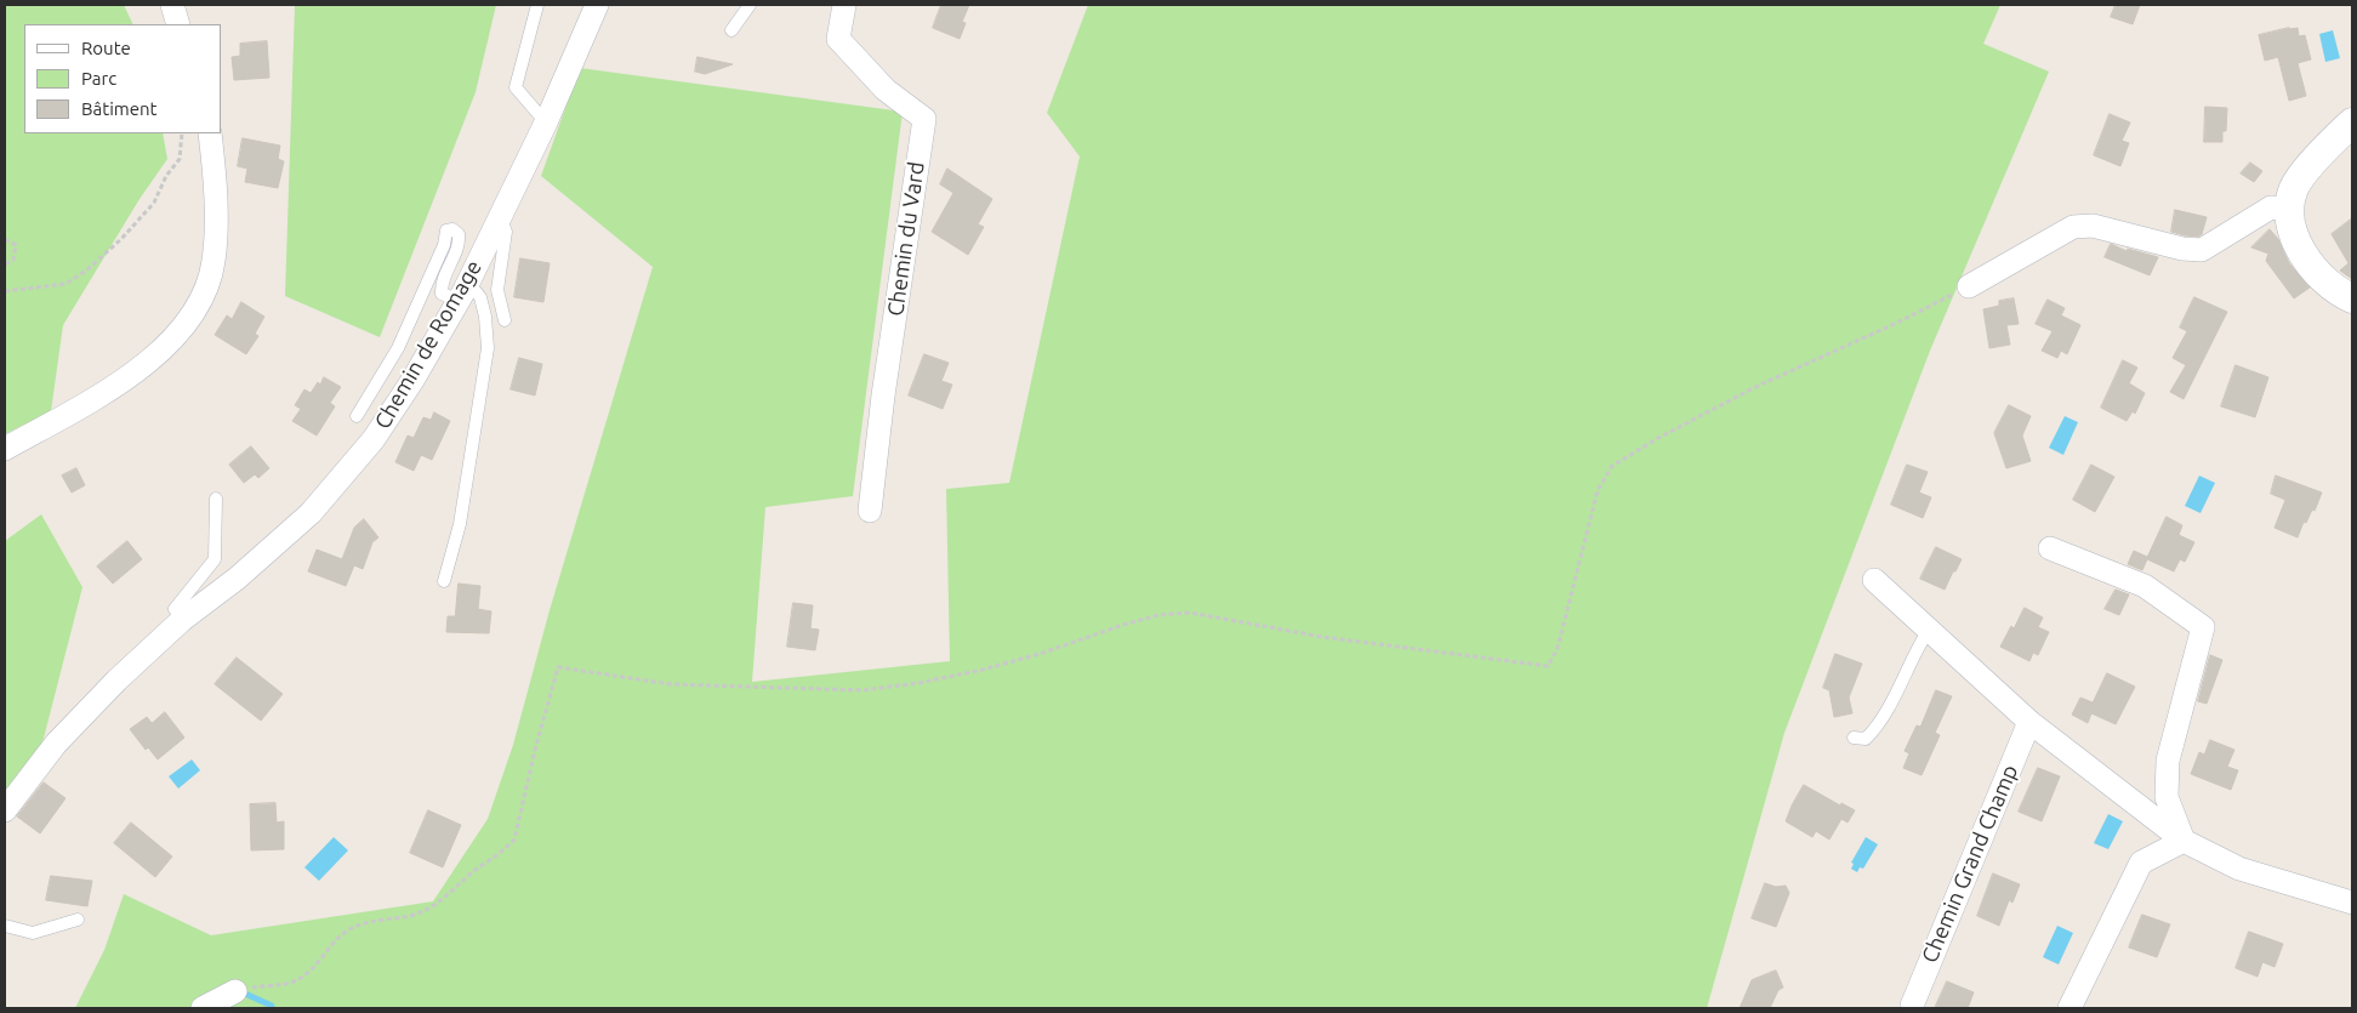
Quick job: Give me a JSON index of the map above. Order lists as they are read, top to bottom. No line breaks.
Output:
{"streets":{"street":["Chemin du Vard","Chemin de Romage","Chemin Grand Champ"]},"legend":["Route","Parc","Bâtiment"]}
